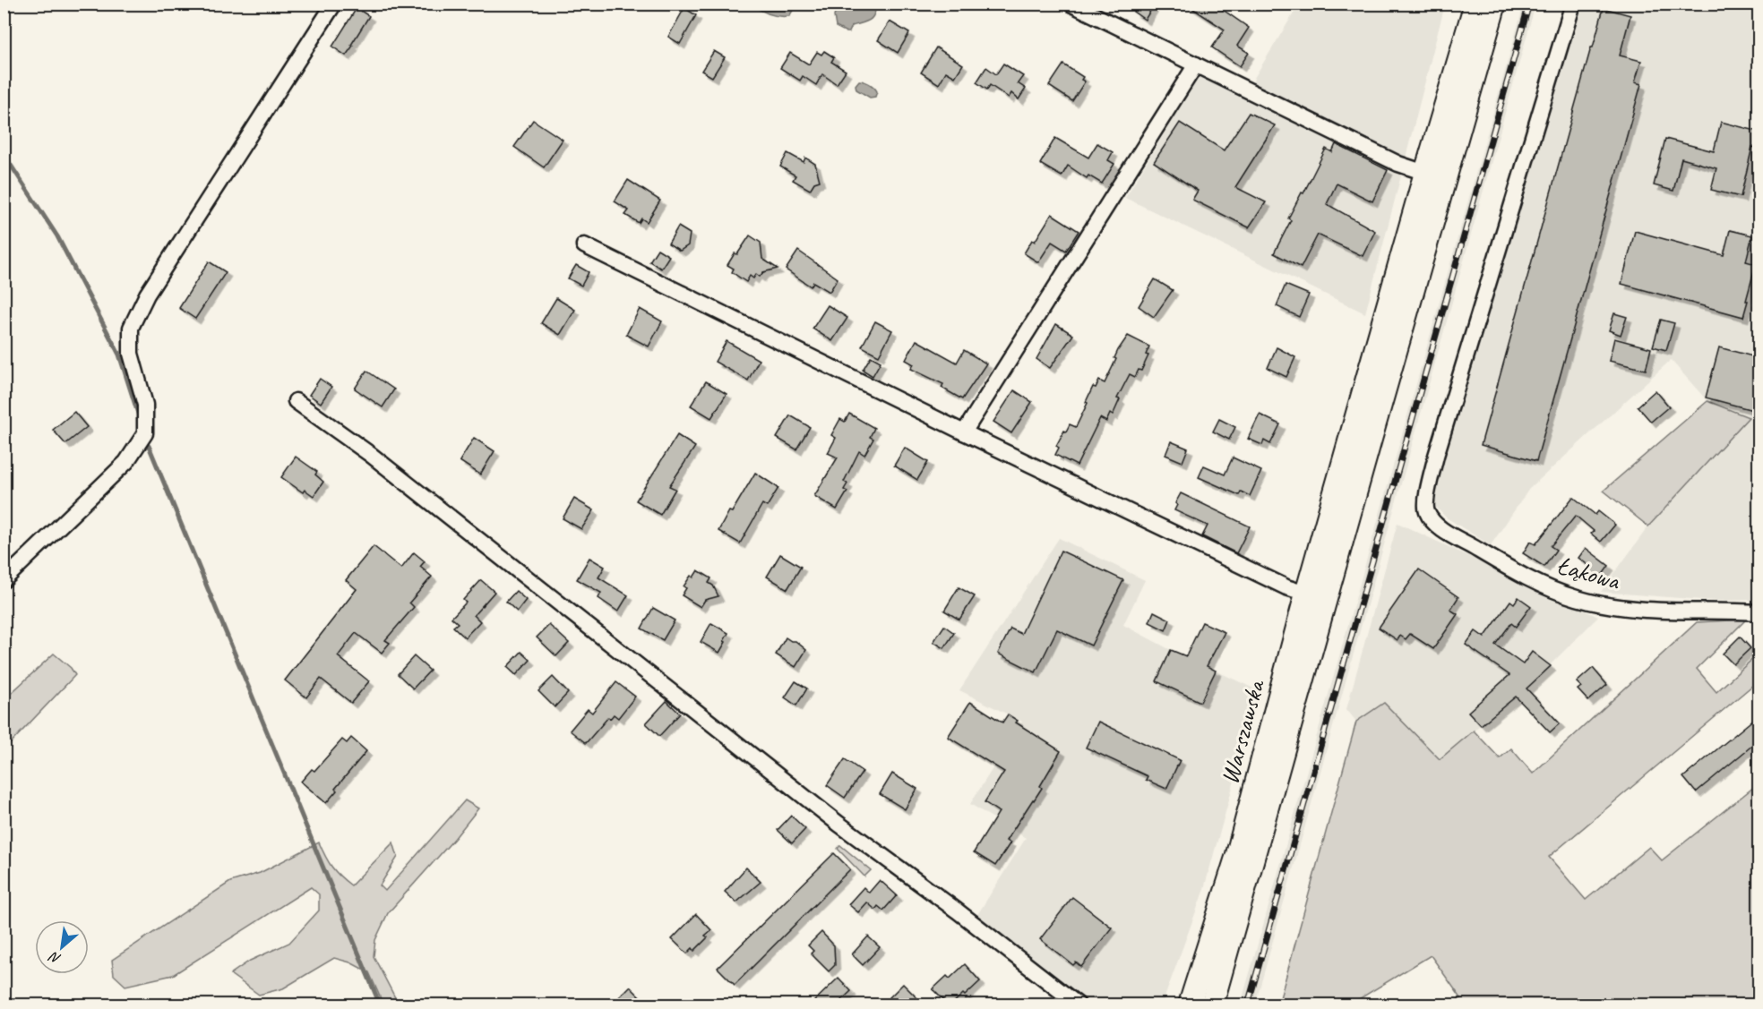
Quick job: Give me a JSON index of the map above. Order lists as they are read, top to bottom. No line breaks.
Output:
{"streets":{"main road":["Warszawska"],"street":["Łąkowa"]},"north":"bottom left"}
